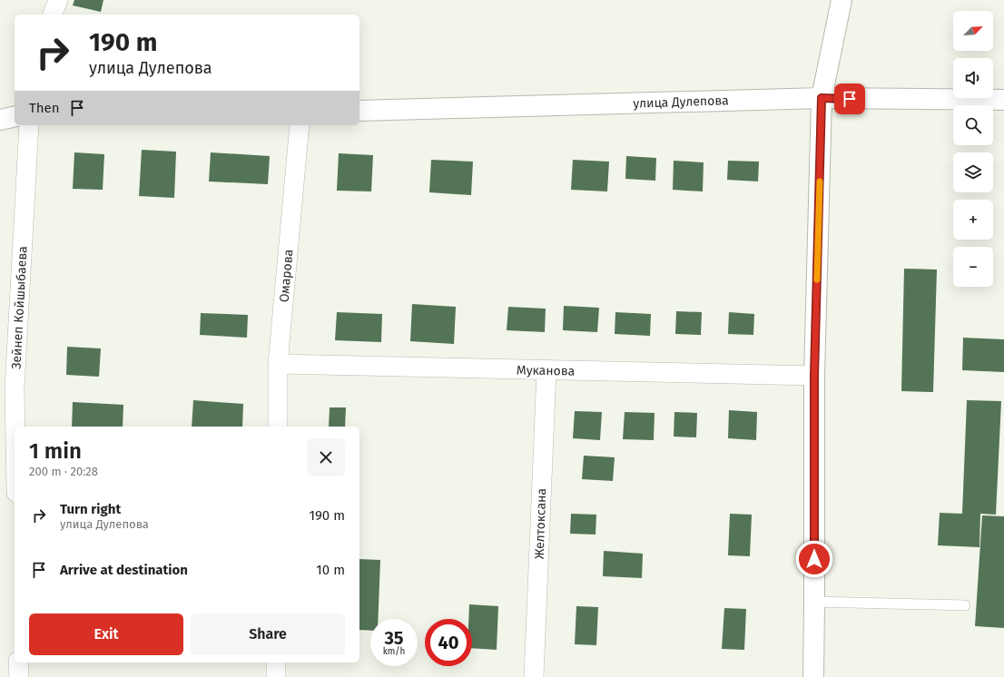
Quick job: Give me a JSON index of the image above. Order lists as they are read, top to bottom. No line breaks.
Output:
{"streets":{"street":["улица Дулепова","Омарова","Зейнеп Койшыбаева","Муканова","Желтоксана"]},"crossings":[["Омарова","Муканова"],["Муканова","Желтоксана"]],"north":"top right","page":{"map_buttons":["+","−"],"turn":["190 m","улица Дулепова"],"then":"Then","heading":["1 min","200 m · 20:28"],"list":[{"name":"Turn right","note":"улица Дулепова","value":"190 m"},{"name":"Arrive at destination","value":"10 m"}],"buttons":["Exit","Share"],"speed":"35 km/h","limit":"40"}}
